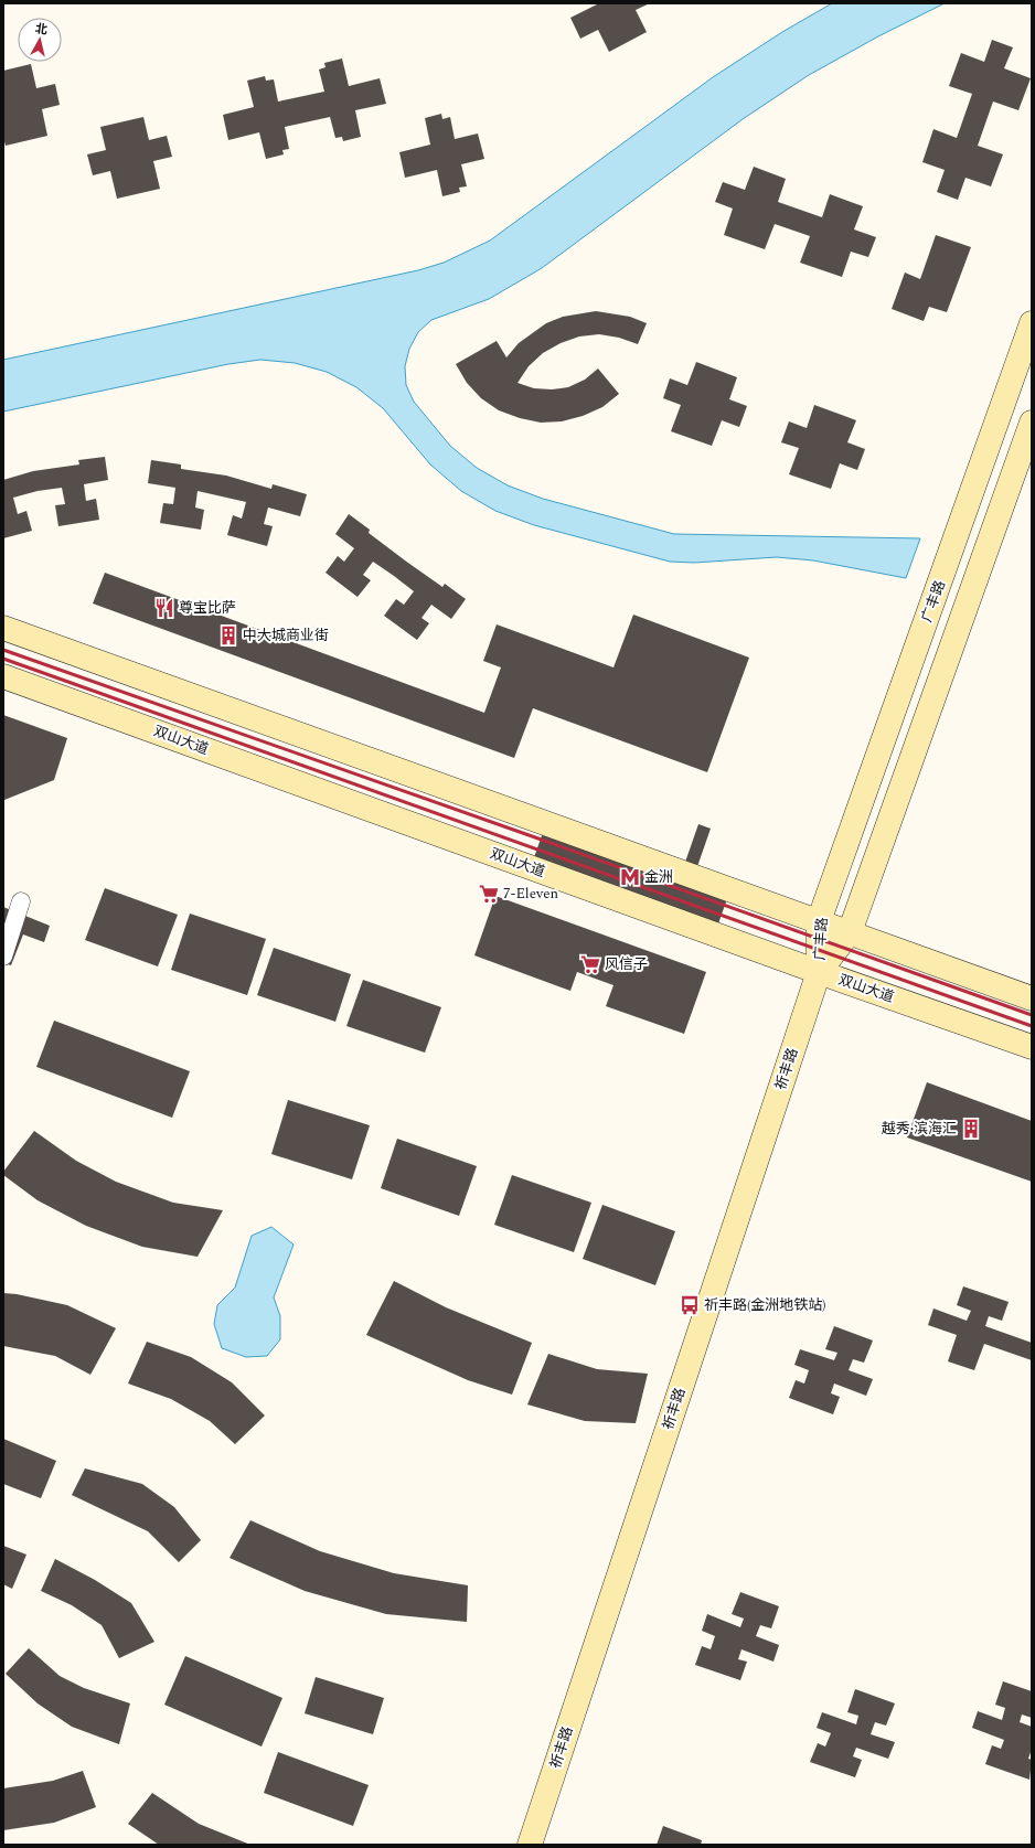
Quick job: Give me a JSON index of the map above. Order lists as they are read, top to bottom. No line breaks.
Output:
{"streets":{"street":["广丰路","双山大道","祈丰路"]},"crossings":[["广丰路","双山大道"],["广丰路","祈丰路"],["双山大道","祈丰路"]],"places":{"restaurant":["尊宝比萨"],"building":["中大城商业街","越秀·滨海汇"],"metro station":["金洲"],"supermarket":["7-Eleven","风信子"],"bus stop":["祈丰路(金洲地铁站)"]},"north":"top"}
